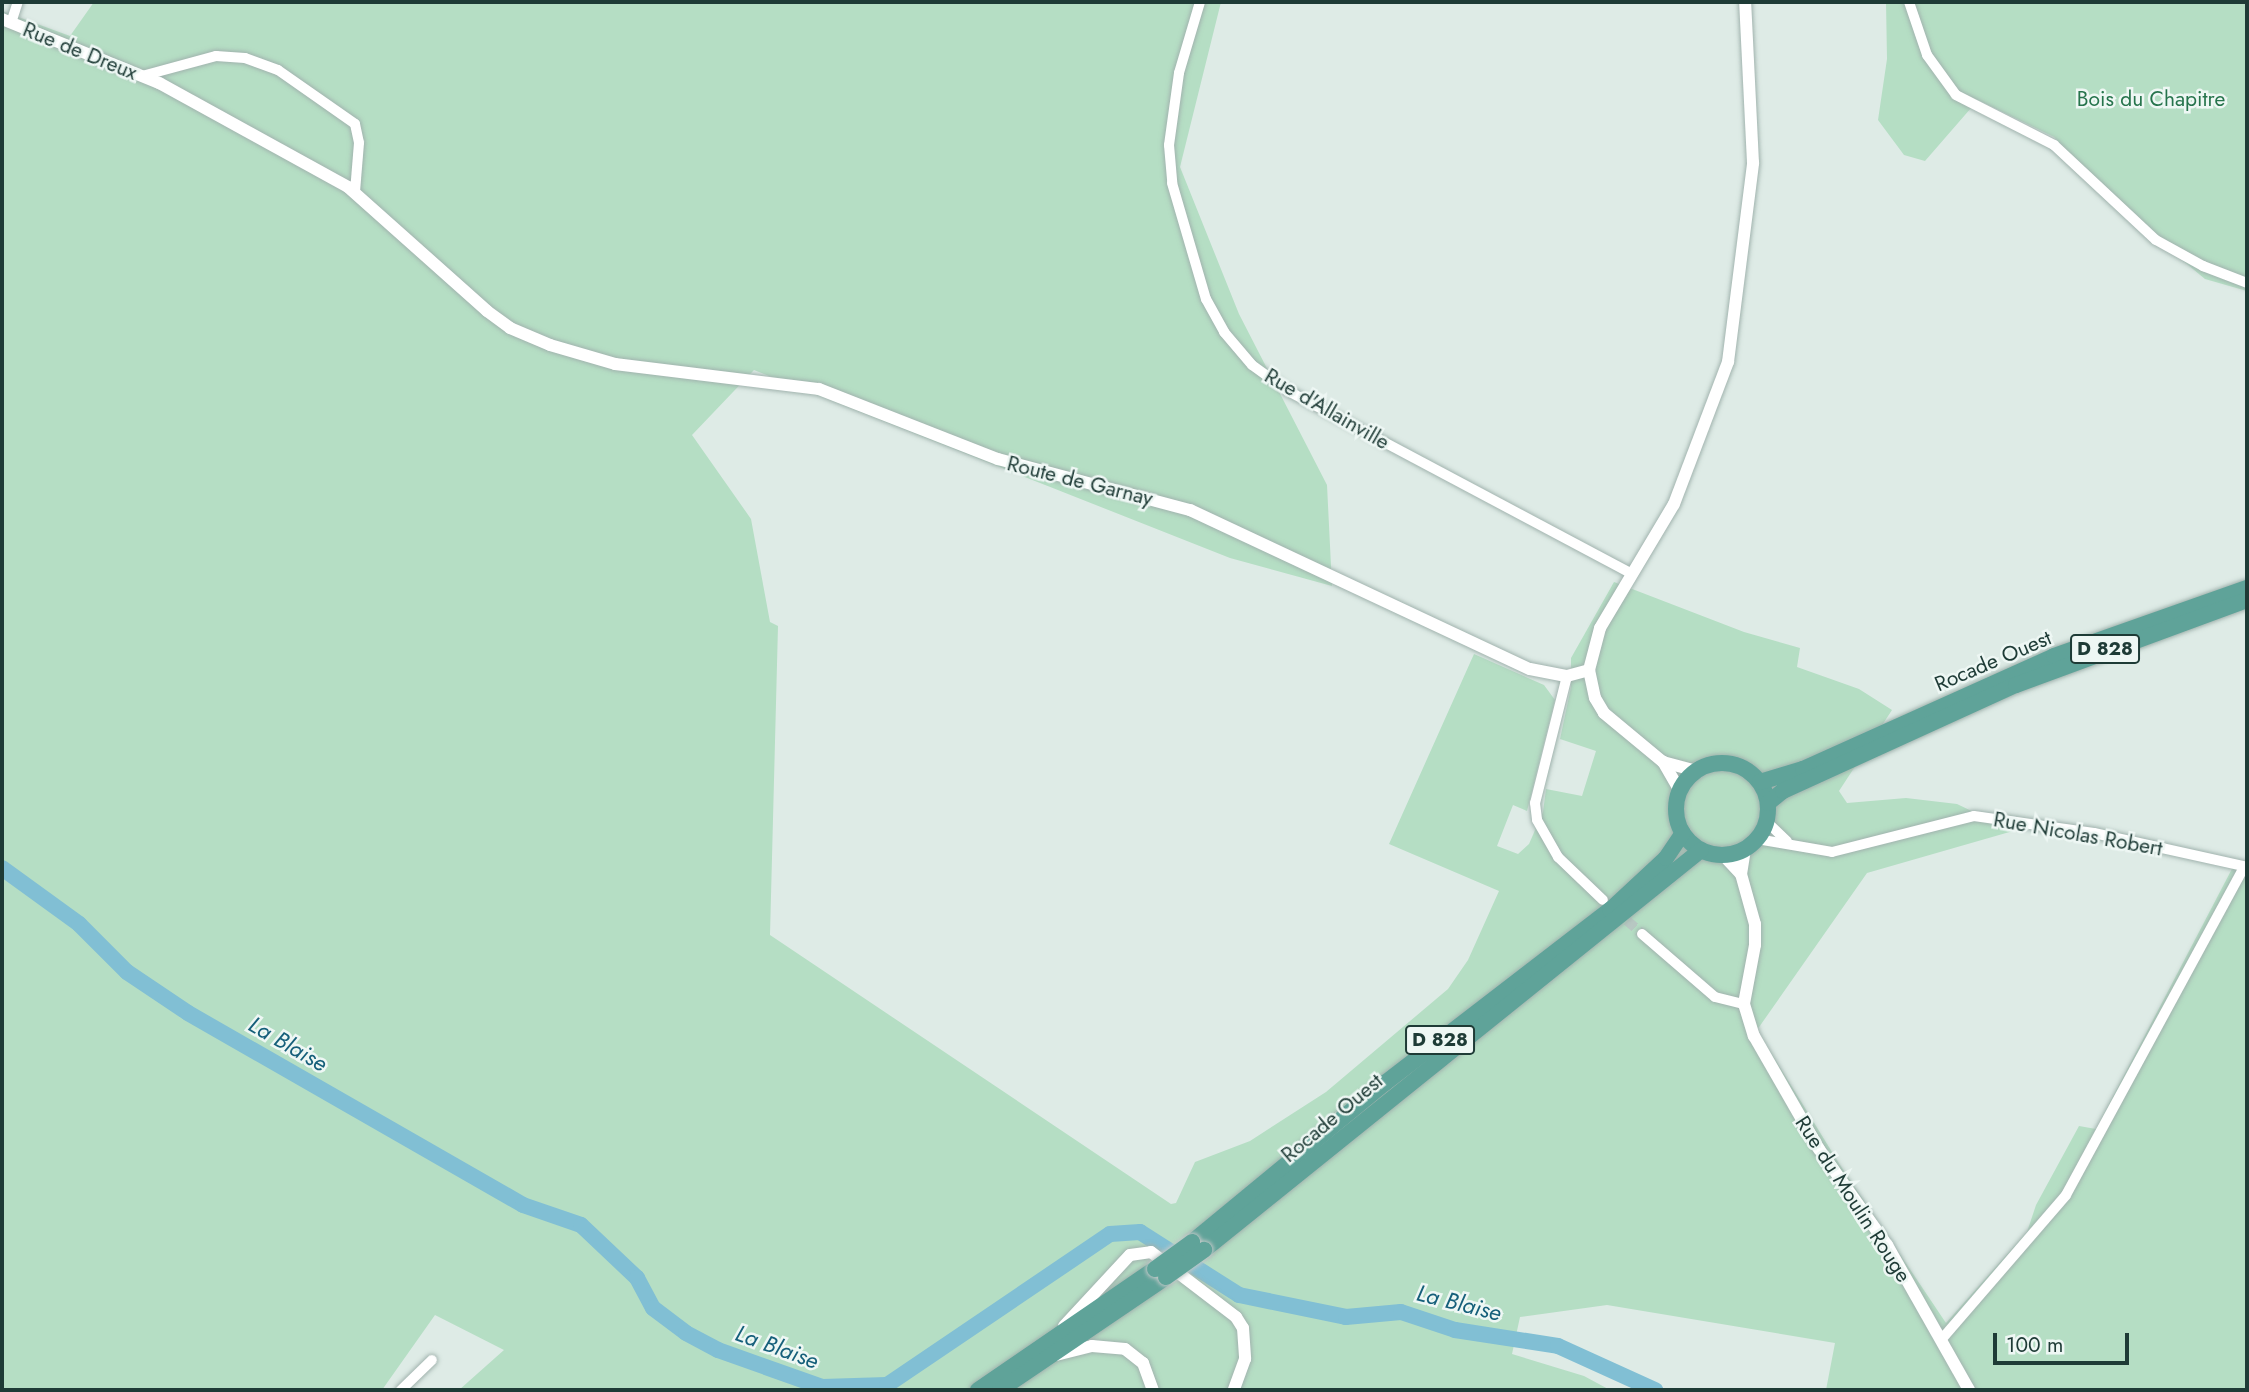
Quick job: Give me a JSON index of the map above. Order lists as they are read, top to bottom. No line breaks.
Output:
{"streets":{"main road":["D 828","Rocade Ouest"],"street":["Rue de Dreux","Rue d'Allainville","Route de Garnay","Rue Nicolas Robert","Rue du Moulin Rouge"]},"crossings":[["Rue de Dreux","Route de Garnay"],["D 828","Rocade Ouest"],["Rocade Ouest","Rue Nicolas Robert"],["Rocade Ouest","Rue du Moulin Rouge"],["Rue Nicolas Robert","Rue du Moulin Rouge"]],"water":["La Blaise"],"parks":["Bois du Chapitre"],"scale_bar":"100 m"}
